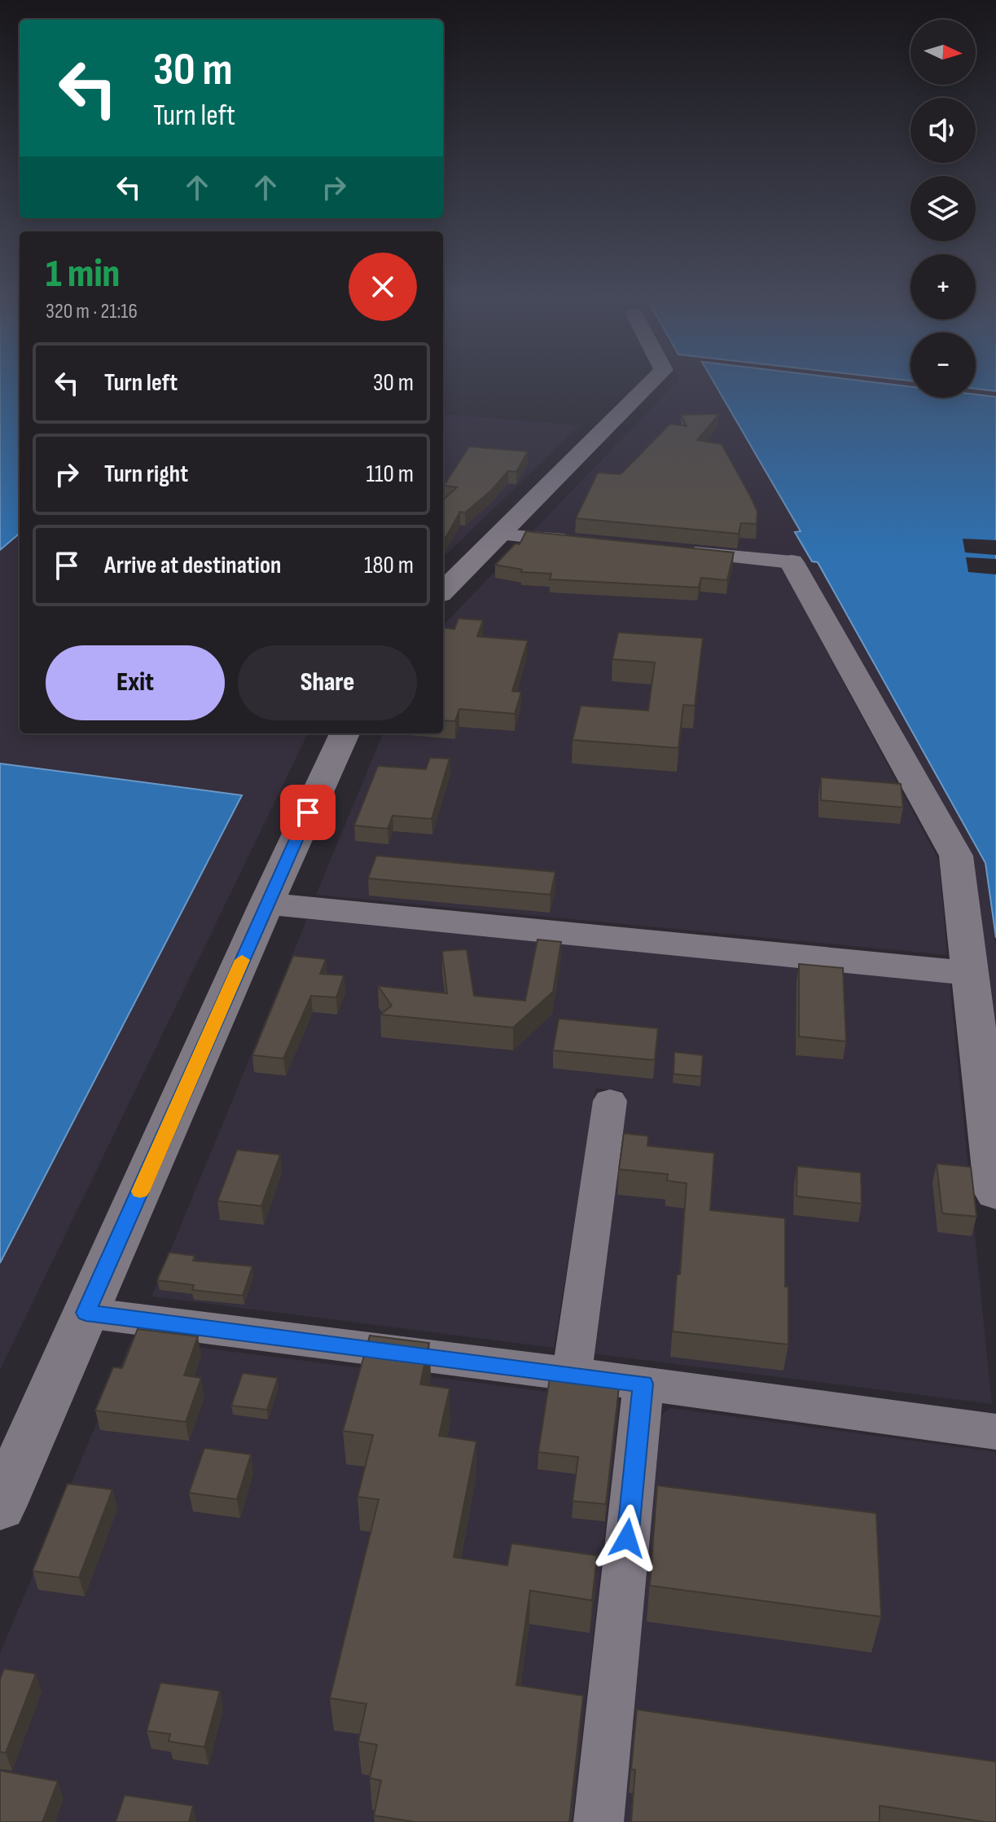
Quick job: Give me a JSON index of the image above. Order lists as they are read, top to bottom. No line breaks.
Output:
{"north":"right","page":{"map_buttons":["+","−"],"turn":["30 m","Turn left"],"heading":["1 min","320 m · 21:16"],"list":[{"name":"Turn left","value":"30 m"},{"name":"Turn right","value":"110 m"},{"name":"Arrive at destination","value":"180 m"}],"buttons":["Exit","Share"]}}
